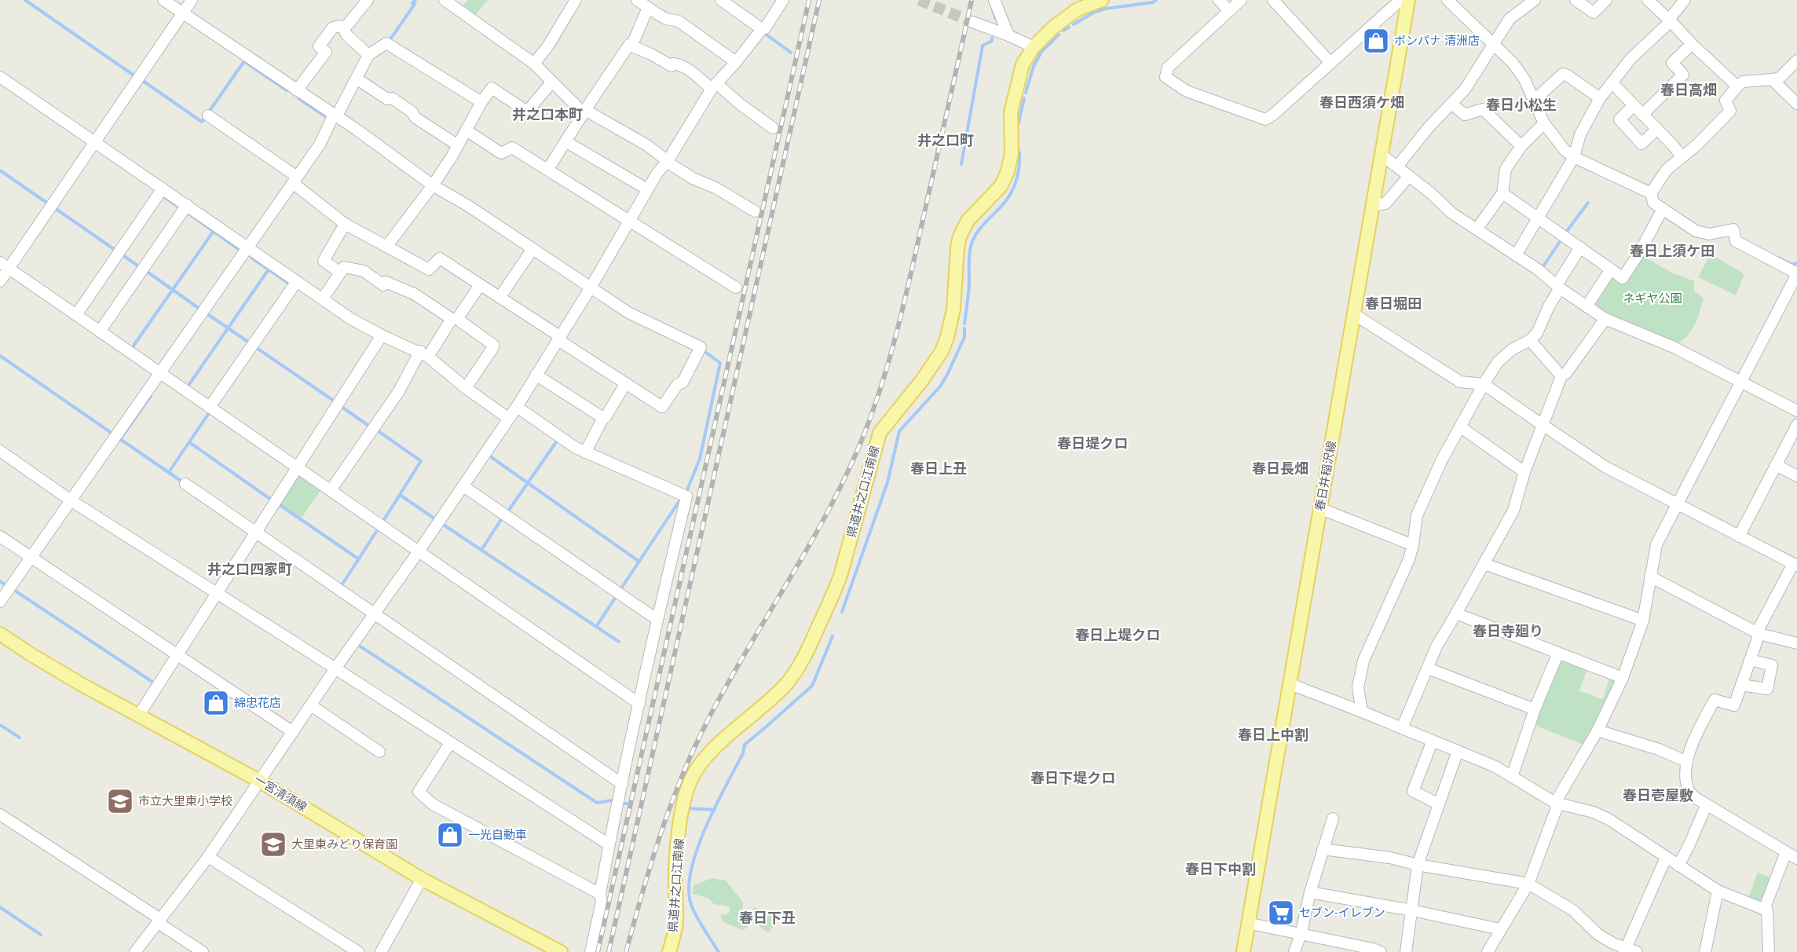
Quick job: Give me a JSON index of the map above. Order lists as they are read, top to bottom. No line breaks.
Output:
{"streets":{"main road":["春日井稲沢線","県道井之口江南線","一宮清須線"]},"districts":["春日高畑","春日西須ケ畑","春日小松生","井之口本町","井之口町","春日上須ケ田","春日堀田","春日堤クロ","春日上丑","春日長畑","井之口四家町","春日寺廻り","春日上堤クロ","春日上中割","春日下堤クロ","春日壱屋敷","春日下中割","春日下丑"],"parks":["ネギヤ公園"],"places":{"shop":["ボンパナ 清洲店","綿忠花店","一光自動車"],"school or university":["市立大里東小学校","大里東みどり保育園"],"supermarket":["セブン-イレブン"]}}
